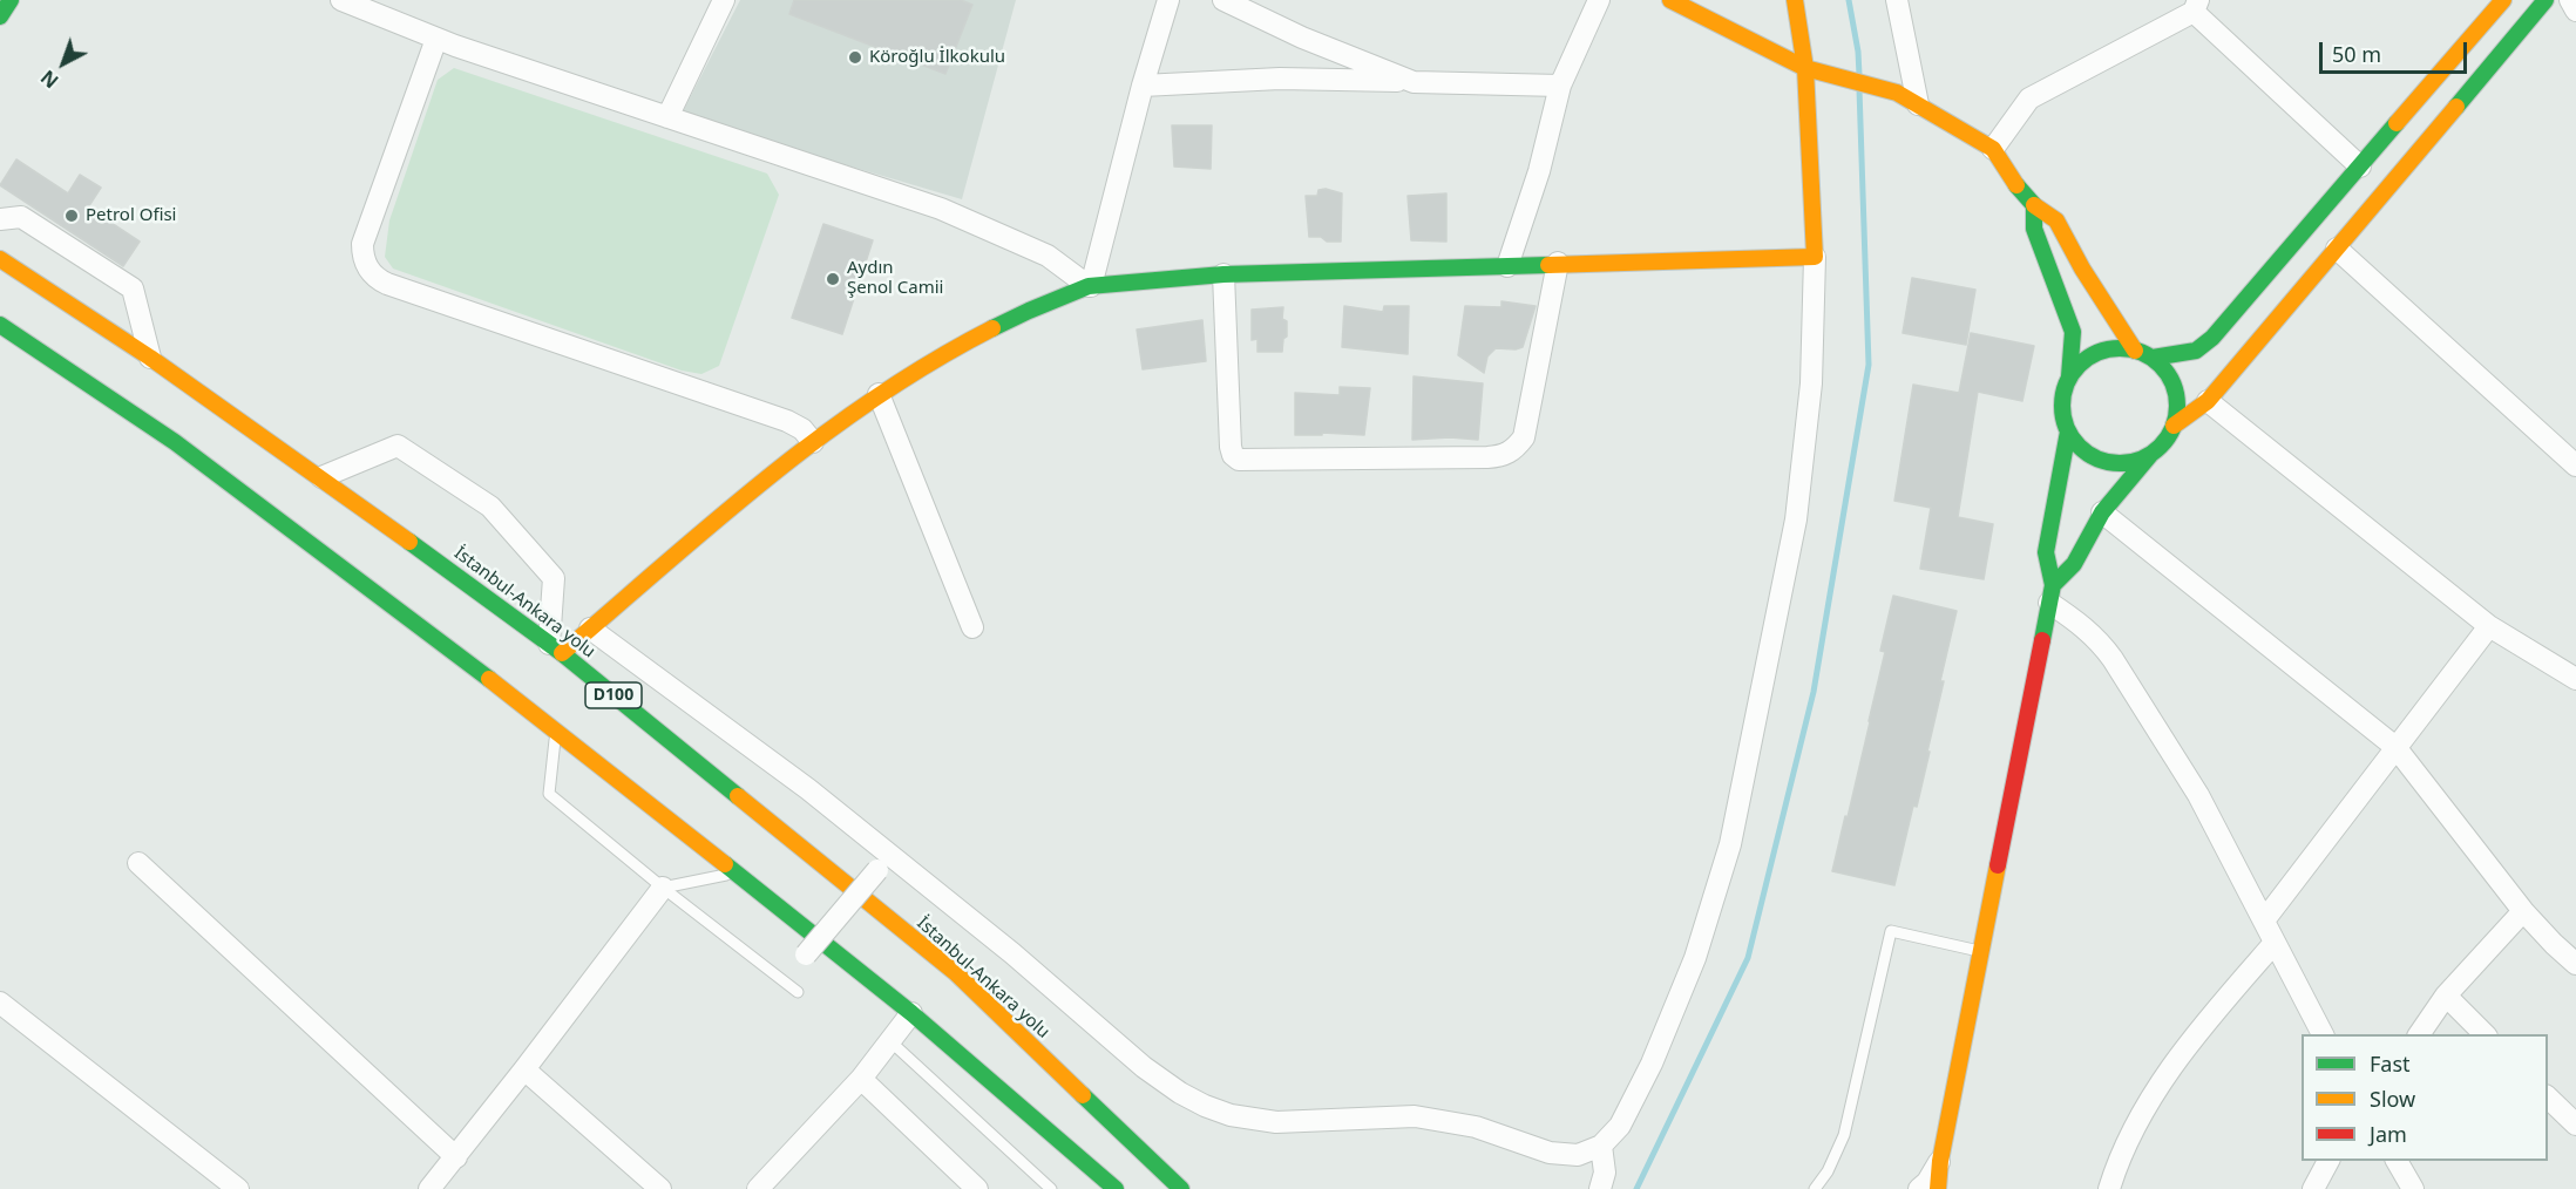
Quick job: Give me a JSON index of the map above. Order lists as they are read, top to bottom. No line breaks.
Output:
{"streets":{"main road":["İstanbul-Ankara yolu","D100"]},"places":["Köroğlu İlkokulu","Petrol Ofisi","Aydın Şenol Camii"],"legend":["Fast","Slow","Jam"],"scale_bar":"50 m","north":"bottom left"}
